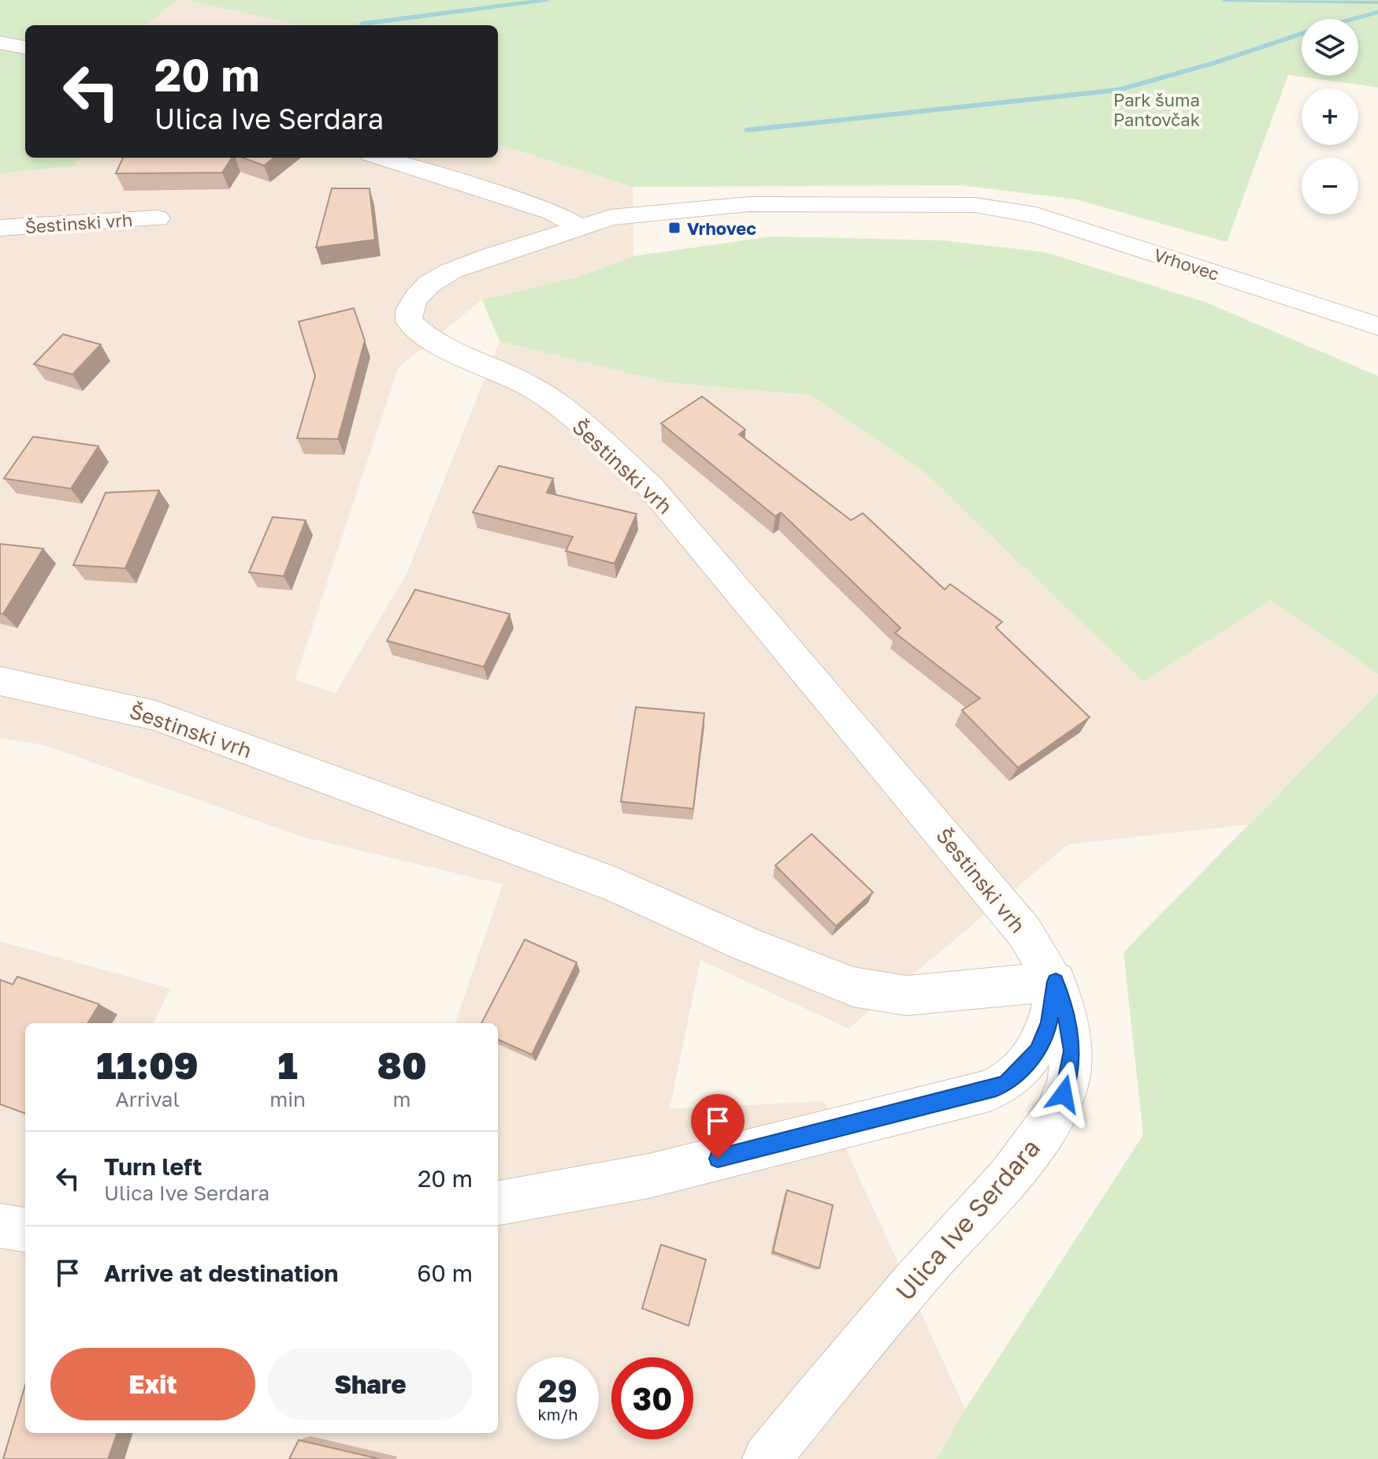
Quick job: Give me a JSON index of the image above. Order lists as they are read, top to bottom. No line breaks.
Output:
{"streets":{"street":["Šestinski vrh","Vrhovec","Ulica Ive Serdara"]},"crossings":[["Šestinski vrh","Vrhovec"],["Šestinski vrh","Ulica Ive Serdara"]],"parks":["Park šuma Pantovčak"],"places":{"transit":["Vrhovec"]},"page":{"map_buttons":["+","−"],"turn":["20 m","Ulica Ive Serdara"],"eta":["11:09","Arrival","1","min","80","m"],"list":[{"name":"Turn left","note":"Ulica Ive Serdara","value":"20 m"},{"name":"Arrive at destination","value":"60 m"}],"buttons":["Exit","Share"],"speed":"29 km/h","limit":"30"}}
